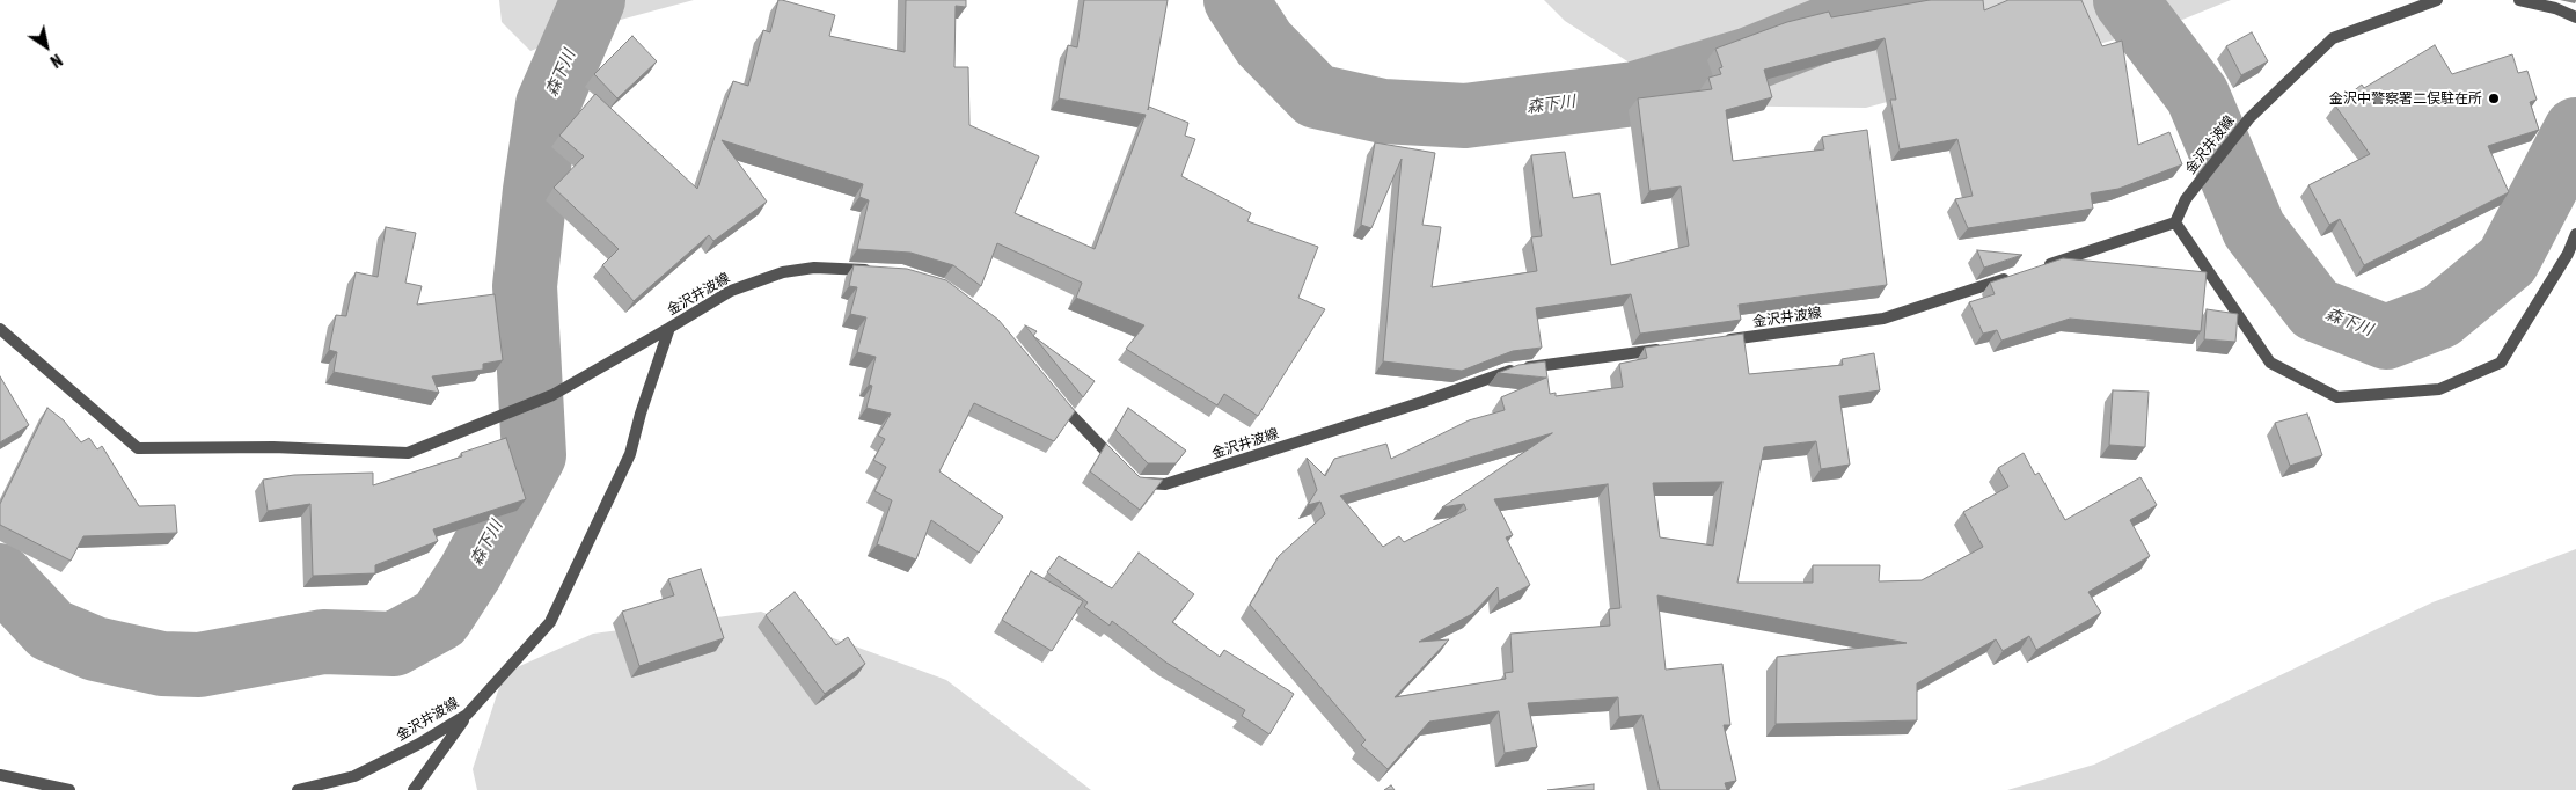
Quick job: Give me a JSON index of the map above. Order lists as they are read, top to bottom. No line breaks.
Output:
{"streets":{"street":["金沢井波線"]},"water":["森下川"],"places":["金沢中警察署二俣駐在所"],"north":"bottom right"}
